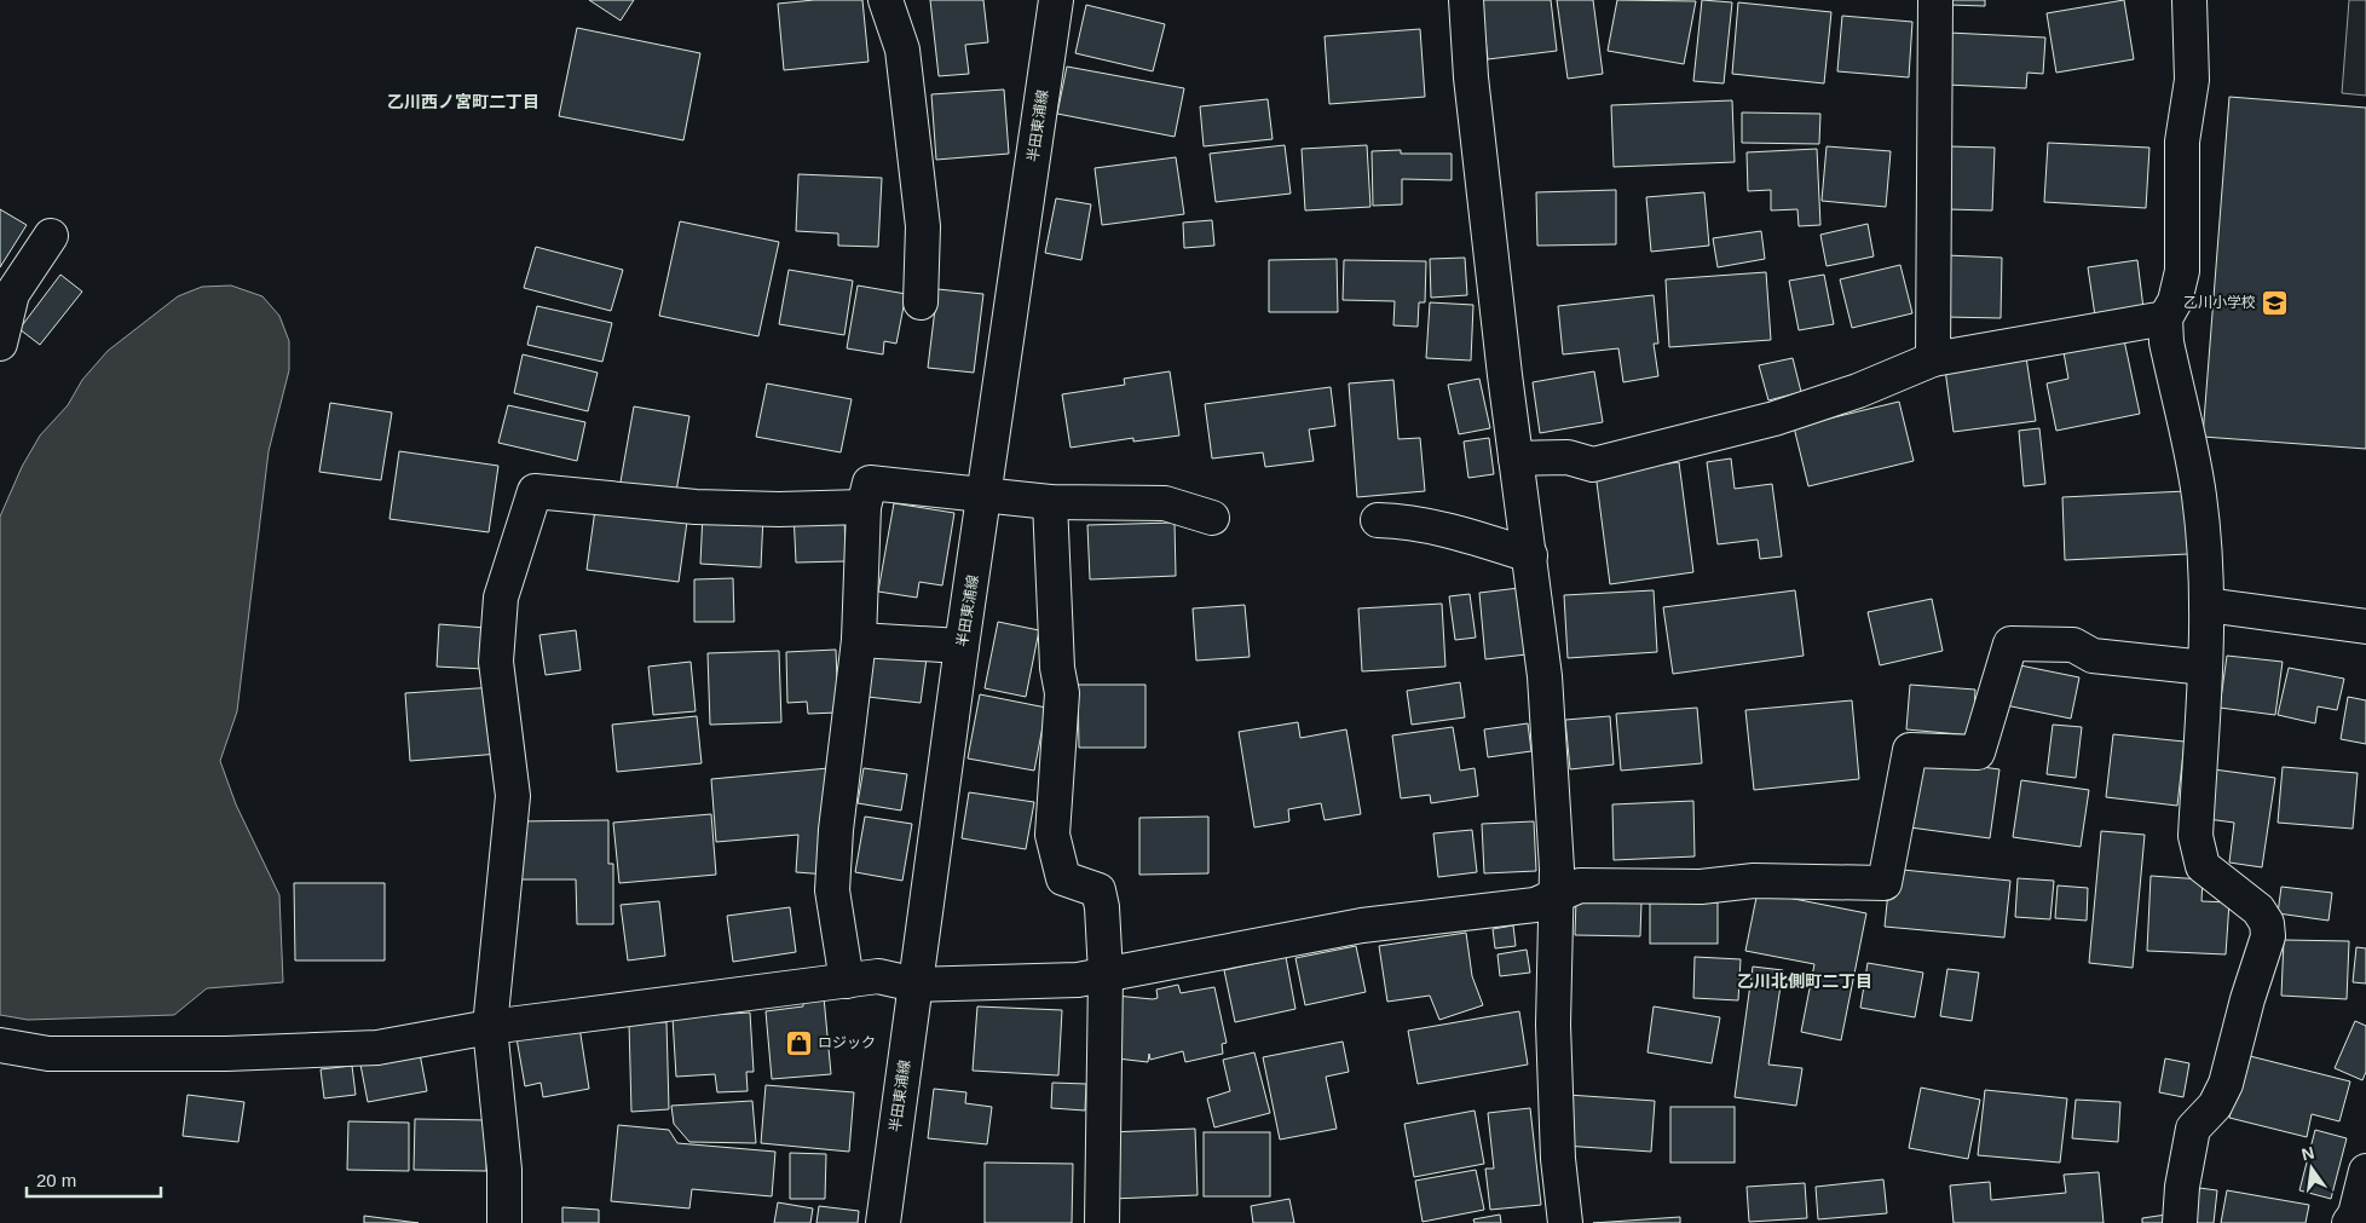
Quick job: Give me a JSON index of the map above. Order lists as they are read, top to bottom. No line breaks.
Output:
{"streets":{"street":["半田東浦線"]},"districts":["乙川西ノ宮町二丁目","乙川北側町二丁目"],"places":{"school or university":["乙川小学校"],"shop":["ロジック"]},"scale_bar":"20 m","north":"top"}
